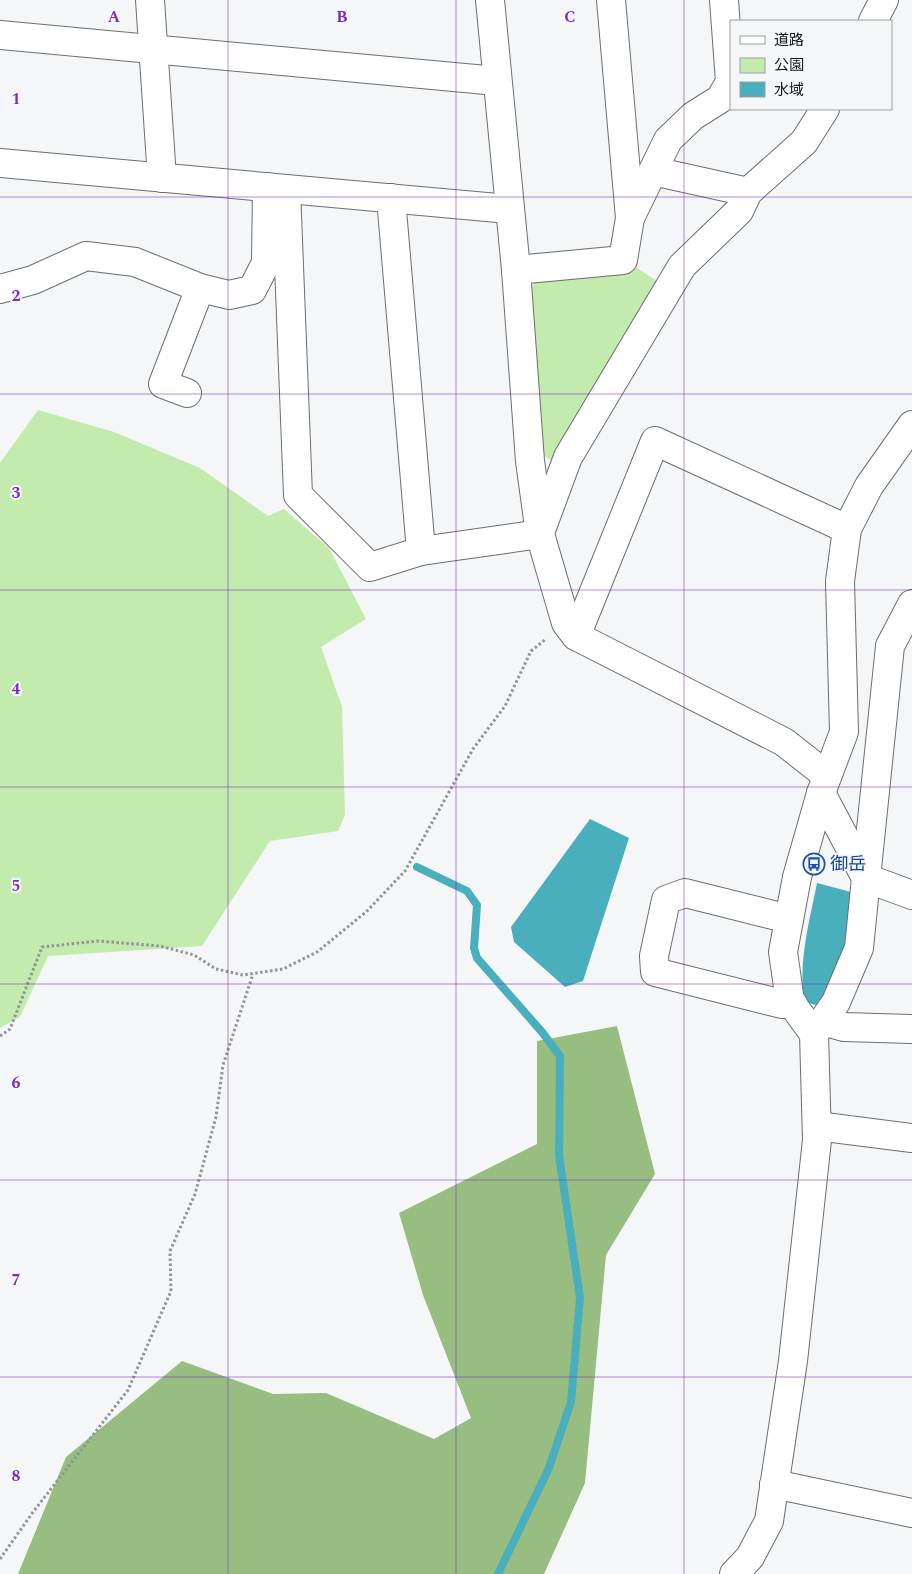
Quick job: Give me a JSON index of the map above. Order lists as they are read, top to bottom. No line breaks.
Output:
{"places":{"bus stop":["御岳"]},"legend":["道路","公園","水域"],"grid":{"columns":["A","B","C"],"rows":["1","2","3","4","5","6","7","8"]}}
